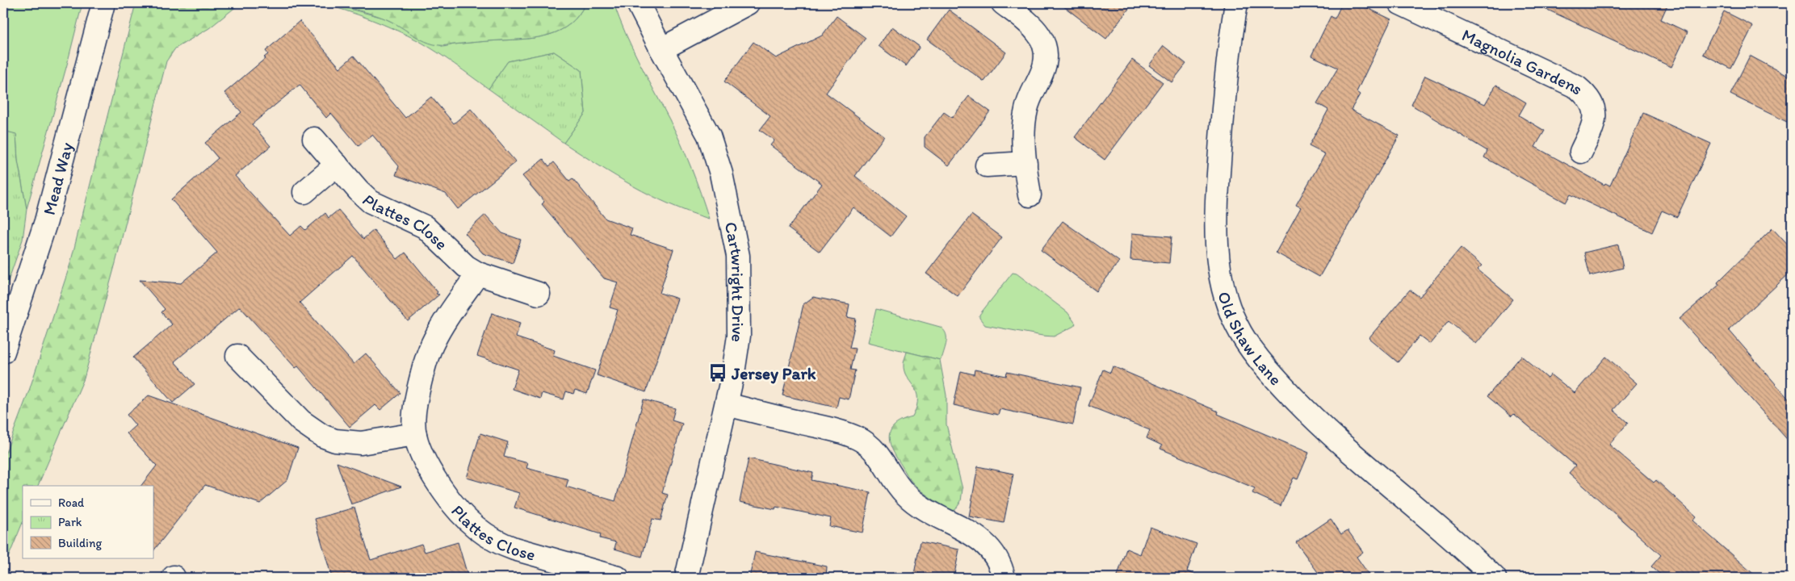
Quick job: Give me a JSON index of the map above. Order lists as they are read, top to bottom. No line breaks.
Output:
{"streets":{"street":["Magnolia Gardens","Mead Way","Plattes Close","Cartwright Drive","Old Shaw Lane"]},"places":{"bus stop":["Jersey Park"]},"legend":["Road","Park","Building"]}
